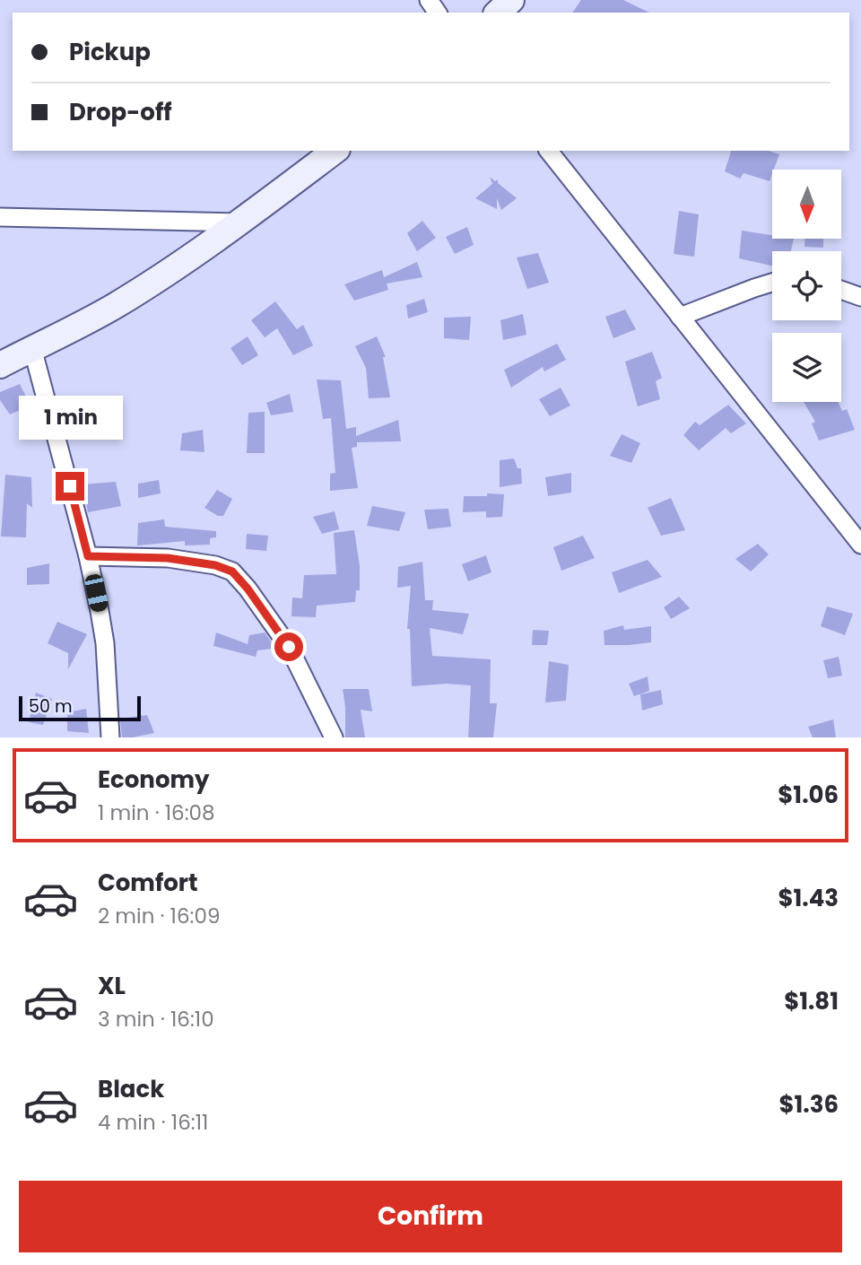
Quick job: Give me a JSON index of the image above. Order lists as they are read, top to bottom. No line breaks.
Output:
{"scale_bar":"50 m","north":"bottom","page":{"banner":["Pickup","Drop-off"],"bubble":"1 min","scale":"50 m","list":[{"name":"Economy","note":"1 min · 16:08","value":"$1.06"},{"name":"Comfort","note":"2 min · 16:09","value":"$1.43"},{"name":"XL","note":"3 min · 16:10","value":"$1.81"},{"name":"Black","note":"4 min · 16:11","value":"$1.36"}],"buttons":"Confirm"}}
